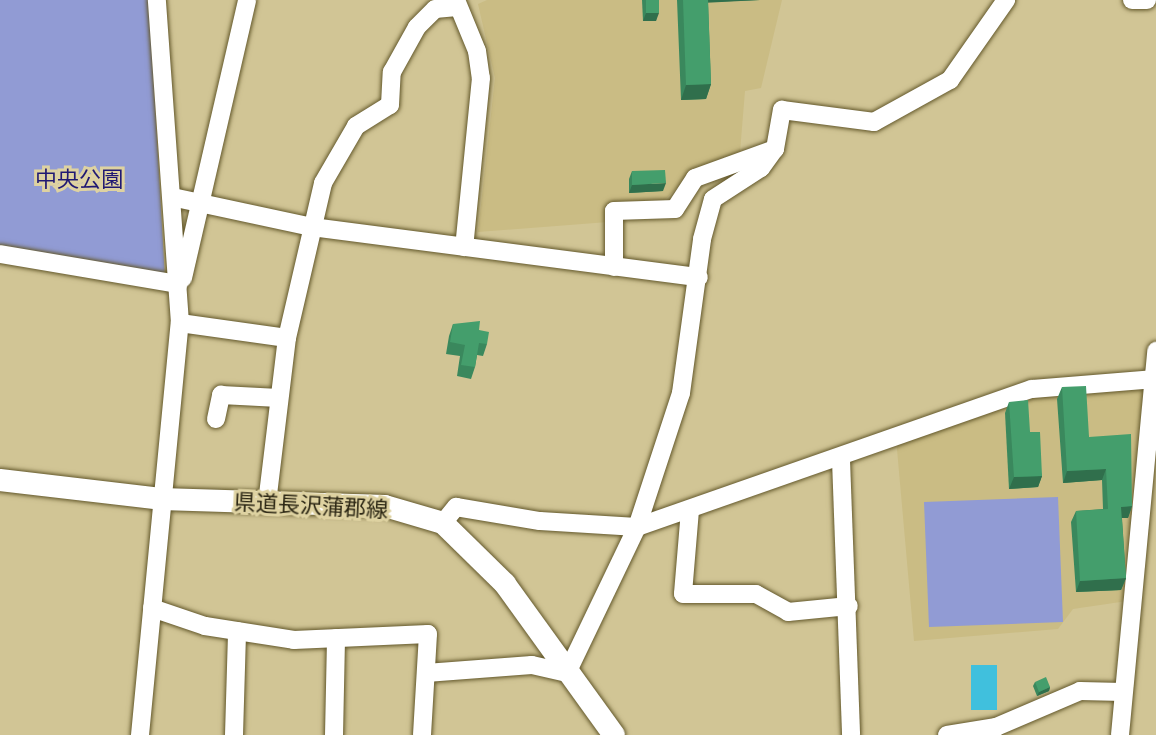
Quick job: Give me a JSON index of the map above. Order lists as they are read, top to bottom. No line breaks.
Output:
{"streets":{"main road":["県道長沢蒲郡線"]},"parks":["中央公園"]}
